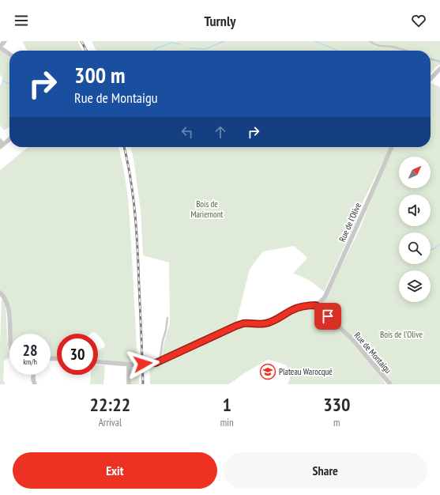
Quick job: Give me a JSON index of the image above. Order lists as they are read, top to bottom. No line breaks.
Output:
{"streets":{"street":["Rue de l'Olive","Rue de Montaigu"]},"crossings":[["Rue de l'Olive","Rue de Montaigu"]],"parks":["Bois de Mariemont","Bois de l'Olive"],"places":{"school or university":["Plateau Warocqué"]},"north":"top right","page":{"header":"Turnly","turn":["300 m","Rue de Montaigu"],"speed":"28 km/h","limit":"30","eta":["22:22","Arrival","1","min","330","m"],"buttons":["Exit","Share"]}}
